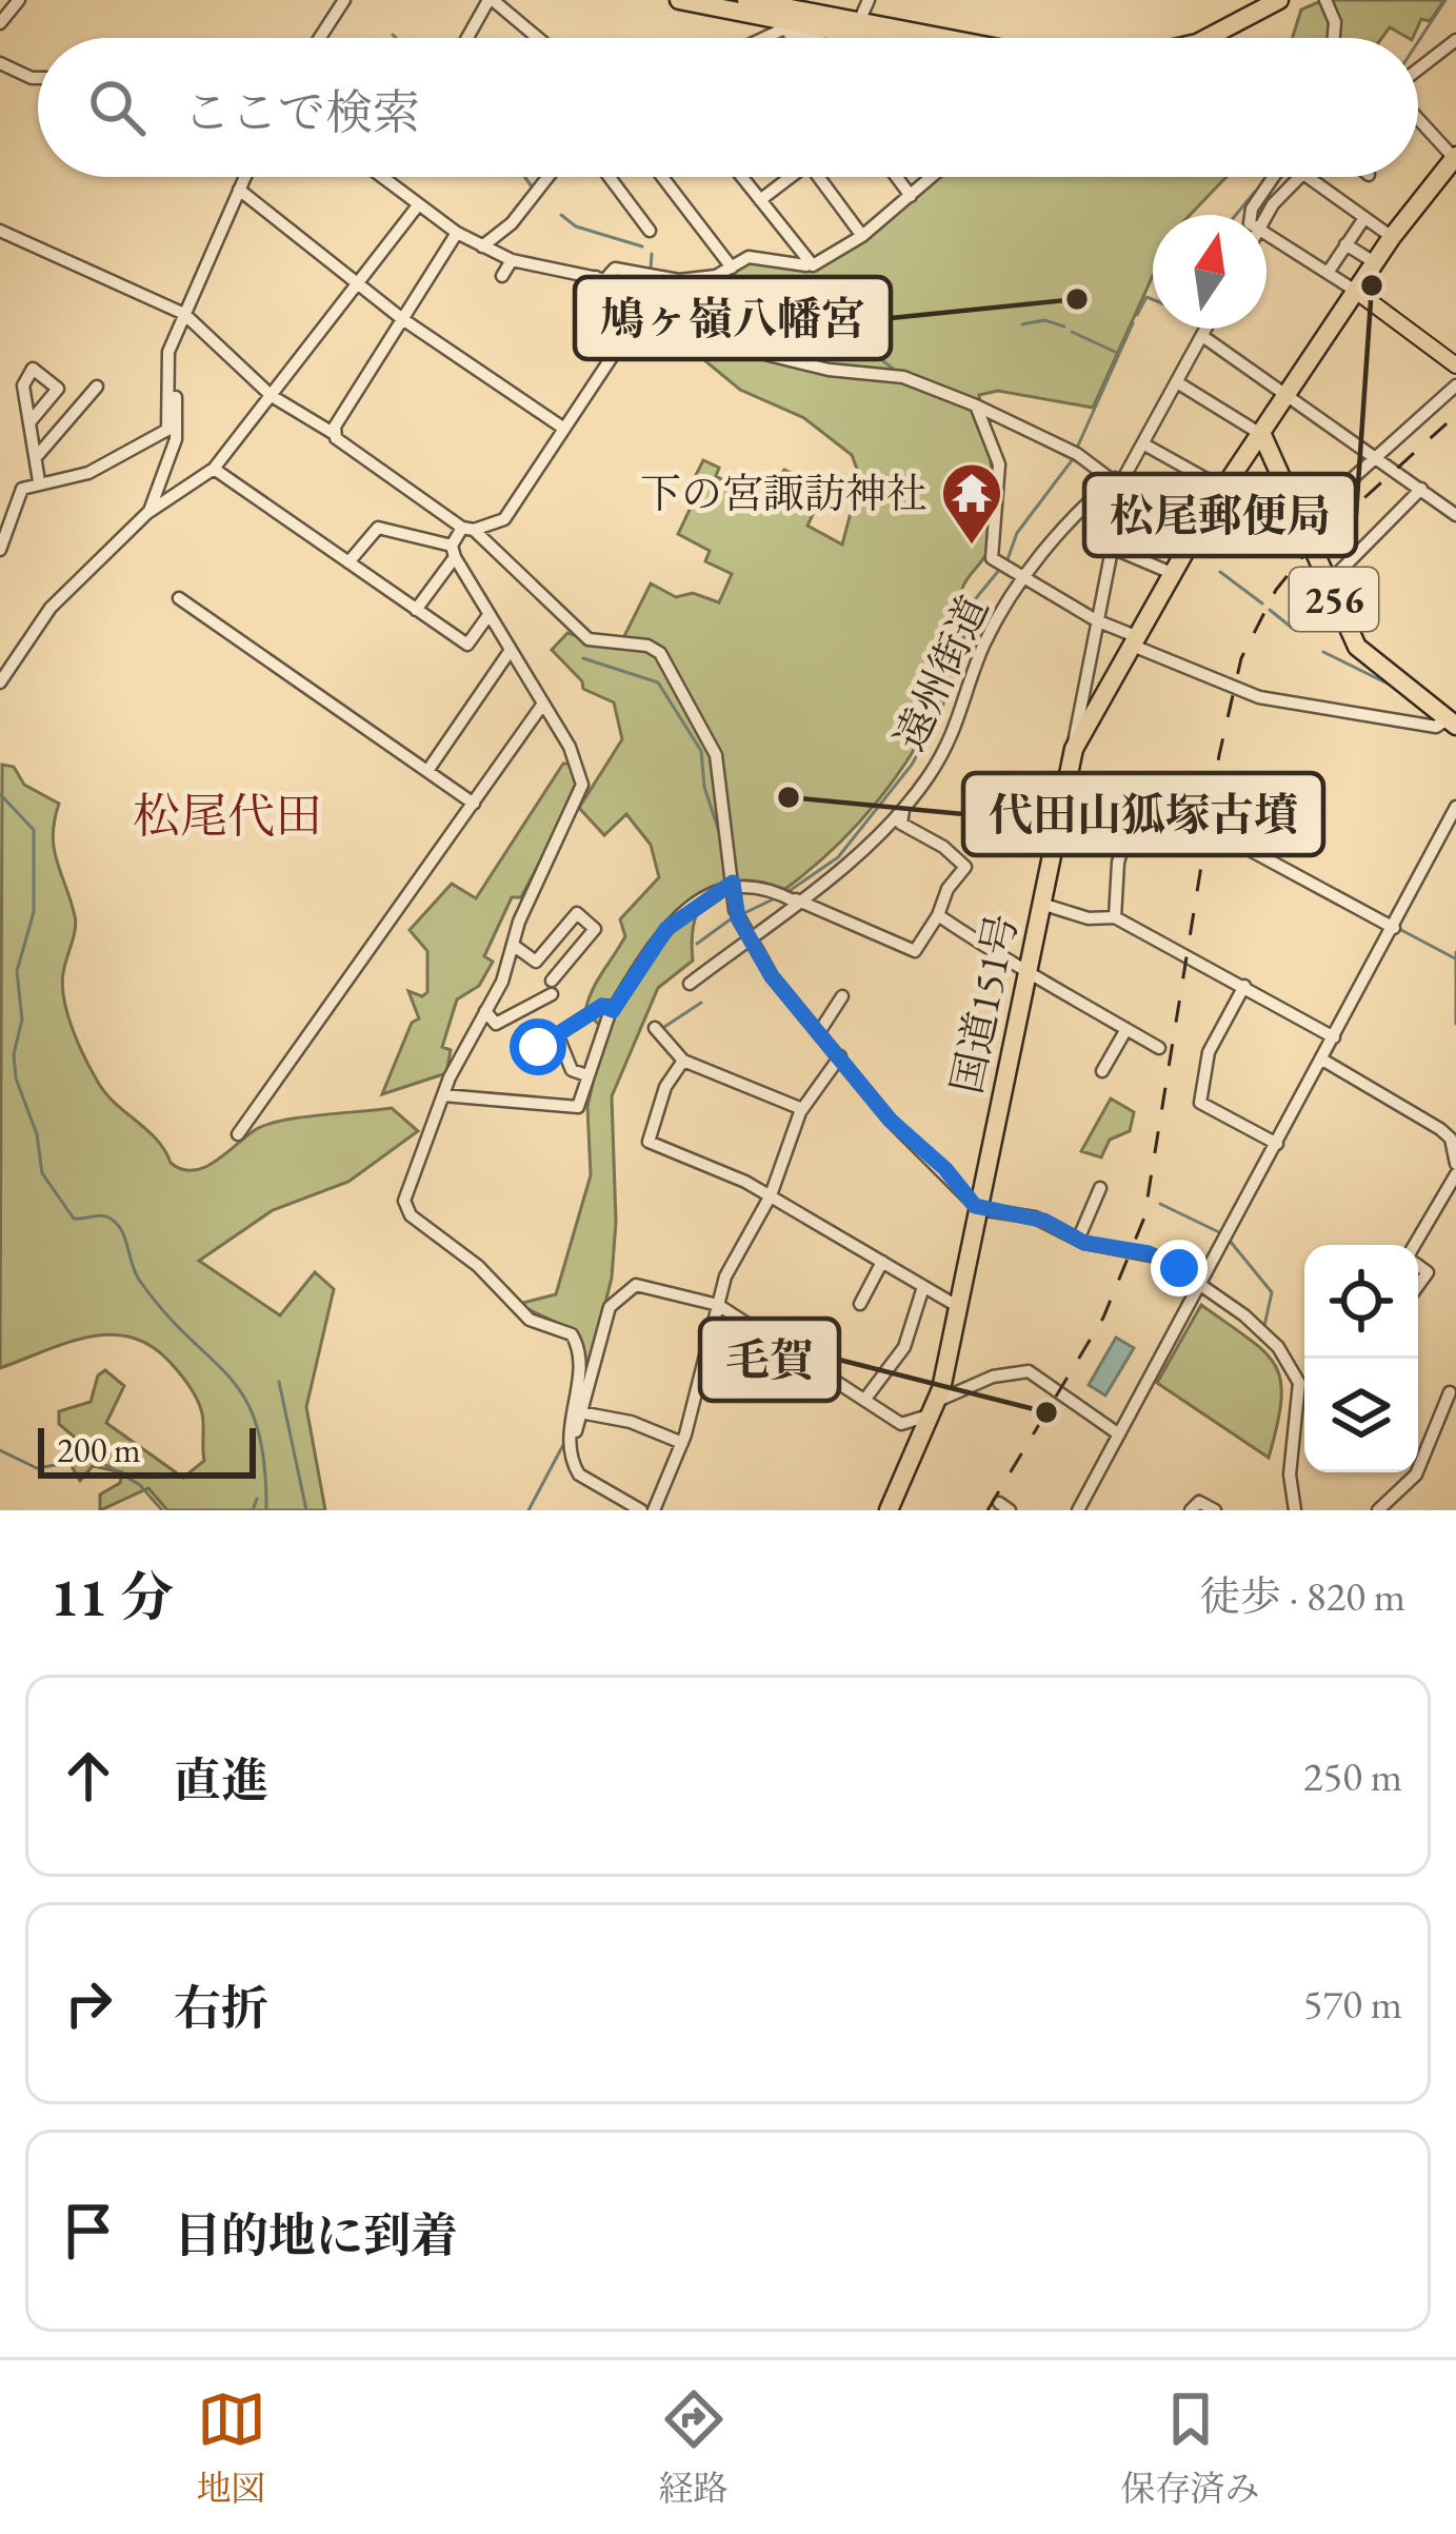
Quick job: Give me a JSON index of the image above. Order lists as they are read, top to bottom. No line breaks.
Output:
{"streets":{"highway":["256","国道151号"],"street":["遠州街道"]},"crossings":[["256","国道151号"],["遠州街道","国道151号"]],"districts":["松尾代田"],"places":{"other":["松尾郵便局","鳩ヶ嶺八幡宮","代田山狐塚古墳","毛賀"],"temple":["下の宮諏訪神社"]},"scale_bar":"200 m","north":"top","page":{"search":"ここで検索","scale":"200 m","heading":["11 分","徒歩 · 820 m"],"list":[["直進","250 m"],["右折","570 m"],"目的地に到着"],"nav":["地図","経路","保存済み"]}}
